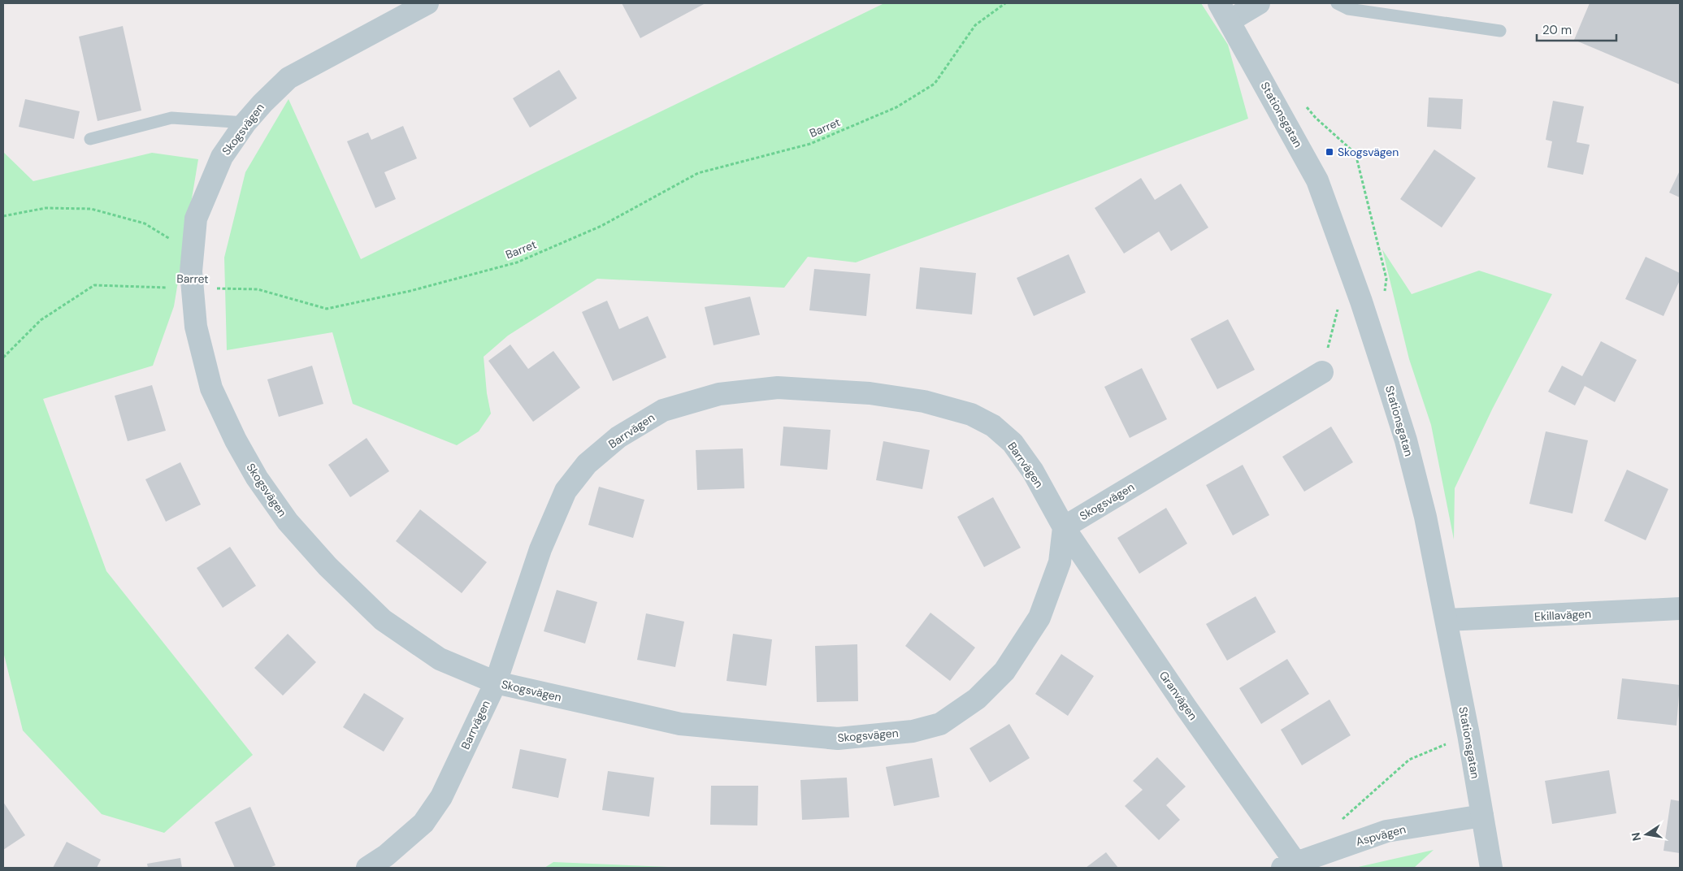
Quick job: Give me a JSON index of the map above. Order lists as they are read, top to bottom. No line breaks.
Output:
{"streets":{"street":["Stationsgatan","Skogsvägen","Barrvägen","Ekillavägen","Granvägen","Aspvägen"],"path":["Barret"]},"crossings":[["Stationsgatan","Ekillavägen"],["Stationsgatan","Aspvägen"],["Barret","Skogsvägen"],["Skogsvägen","Barrvägen"],["Skogsvägen","Granvägen"],["Barrvägen","Granvägen"],["Granvägen","Aspvägen"]],"places":{"transit":["Skogsvägen"]},"scale_bar":"20 m","north":"left"}
